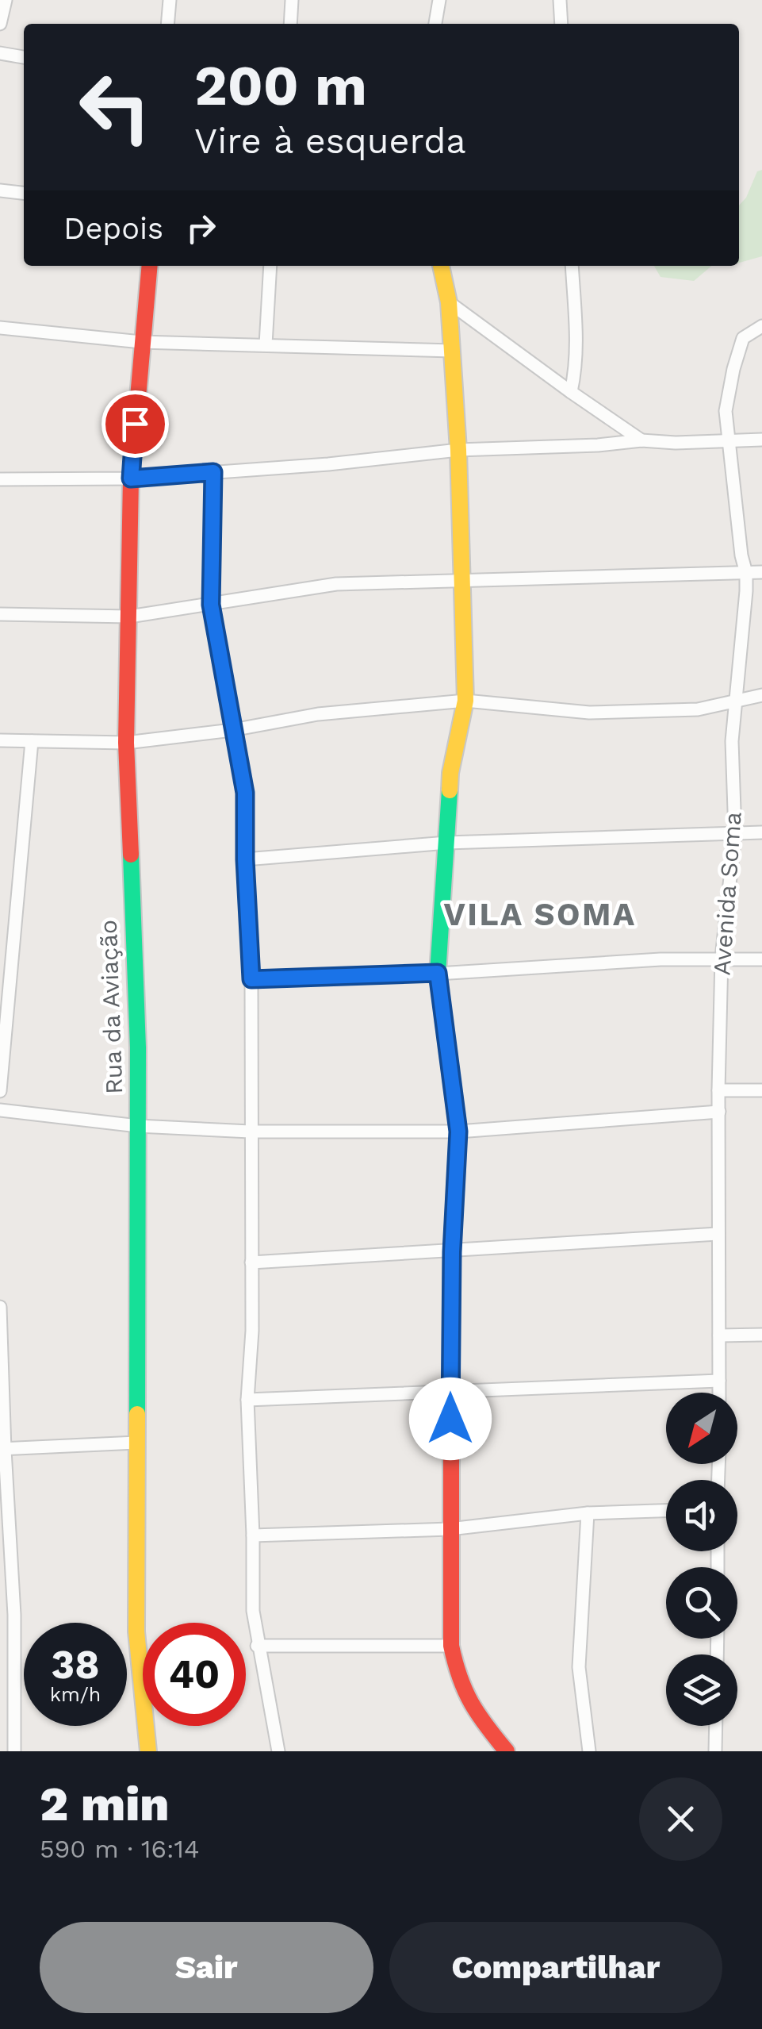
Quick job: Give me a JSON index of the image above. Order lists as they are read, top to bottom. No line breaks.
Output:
{"streets":{"street":["Avenida Soma","Rua da Aviação"]},"districts":["VILA SOMA"],"north":"bottom left","page":{"turn":["200 m","Vire à esquerda"],"then":"Depois","speed":"38 km/h","limit":"40","heading":["2 min","590 m · 16:14"],"buttons":["Sair","Compartilhar"]}}
